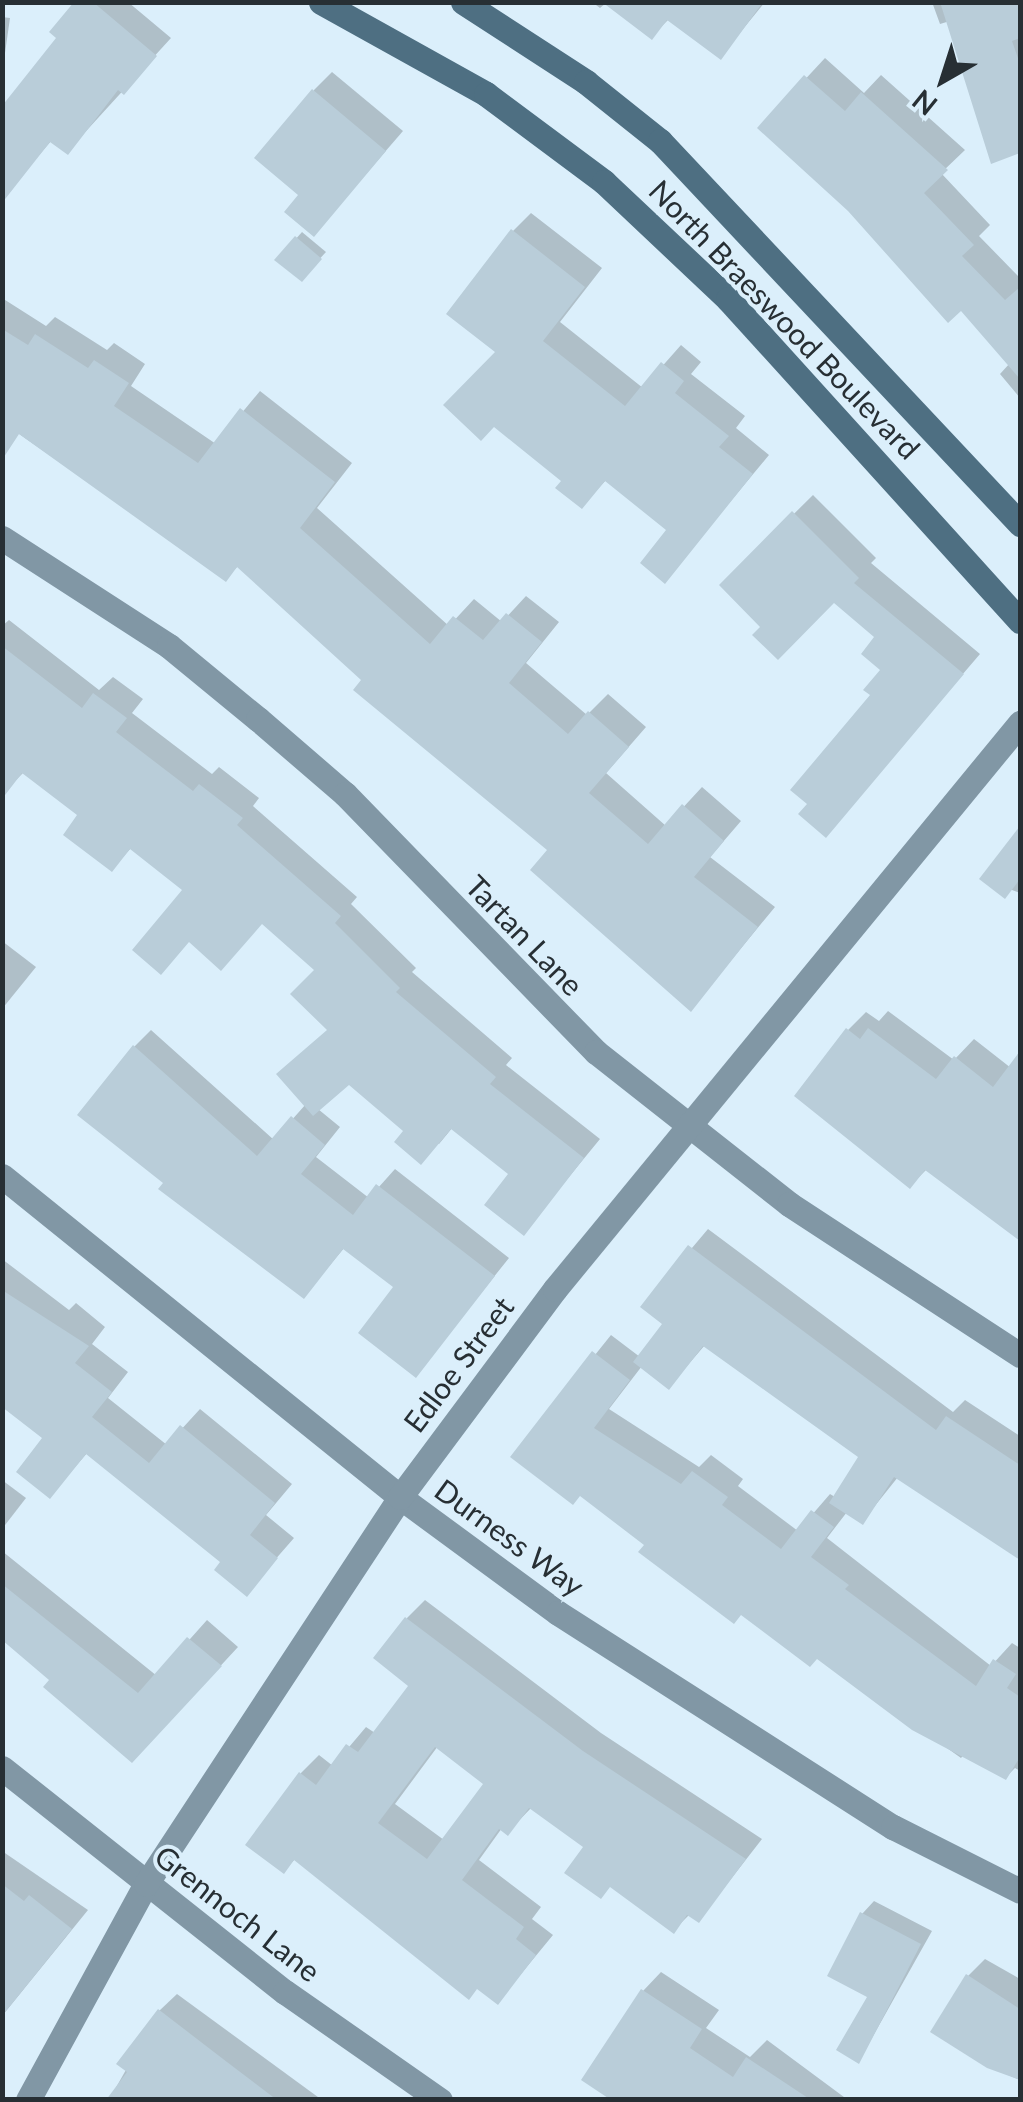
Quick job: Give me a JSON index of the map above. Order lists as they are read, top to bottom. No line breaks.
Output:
{"streets":{"main road":["North Braeswood Boulevard"],"street":["Tartan Lane","Edloe Street","Durness Way","Grennoch Lane"]},"crossings":[["Tartan Lane","Edloe Street"],["Edloe Street","Durness Way"],["Edloe Street","Grennoch Lane"]],"north":"bottom left"}
